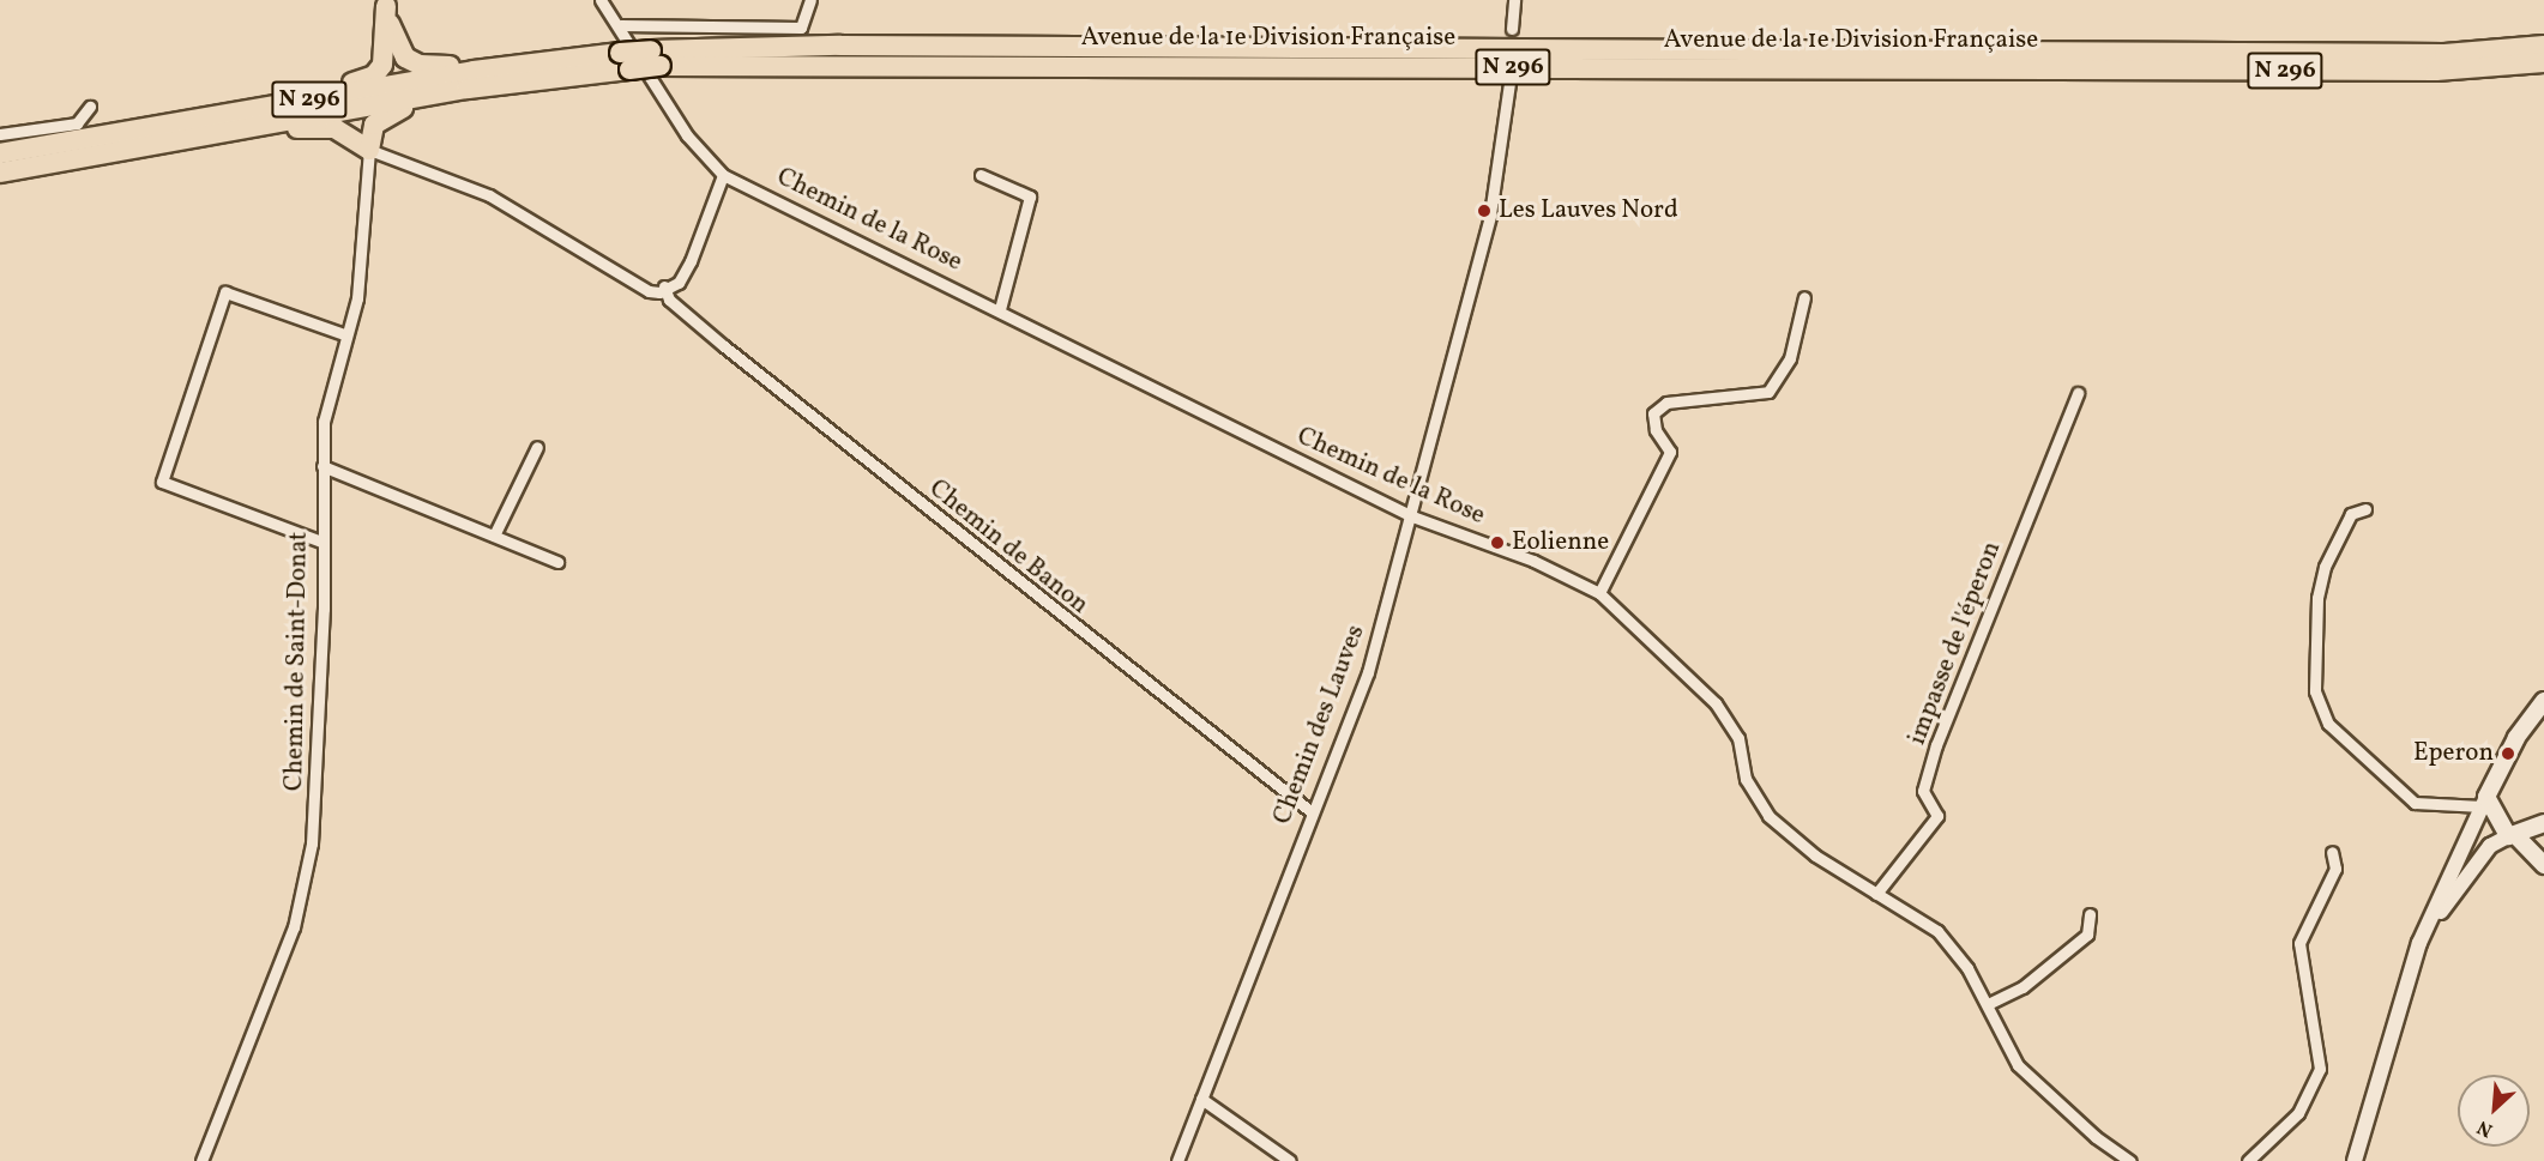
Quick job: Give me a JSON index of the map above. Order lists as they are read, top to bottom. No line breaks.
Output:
{"streets":{"highway":["Avenue de la 1e Division Française","N 296"],"street":["Chemin de la Rose","Chemin de Banon","impasse de l'éperon","Chemin de Saint-Donat","Chemin des Lauves"]},"crossings":[["Chemin de la Rose","impasse de l'éperon"],["Chemin de la Rose","Chemin des Lauves"],["Chemin de Banon","Chemin des Lauves"]],"places":["Les Lauves Nord","Eolienne","Eperon"],"north":"bottom left"}
